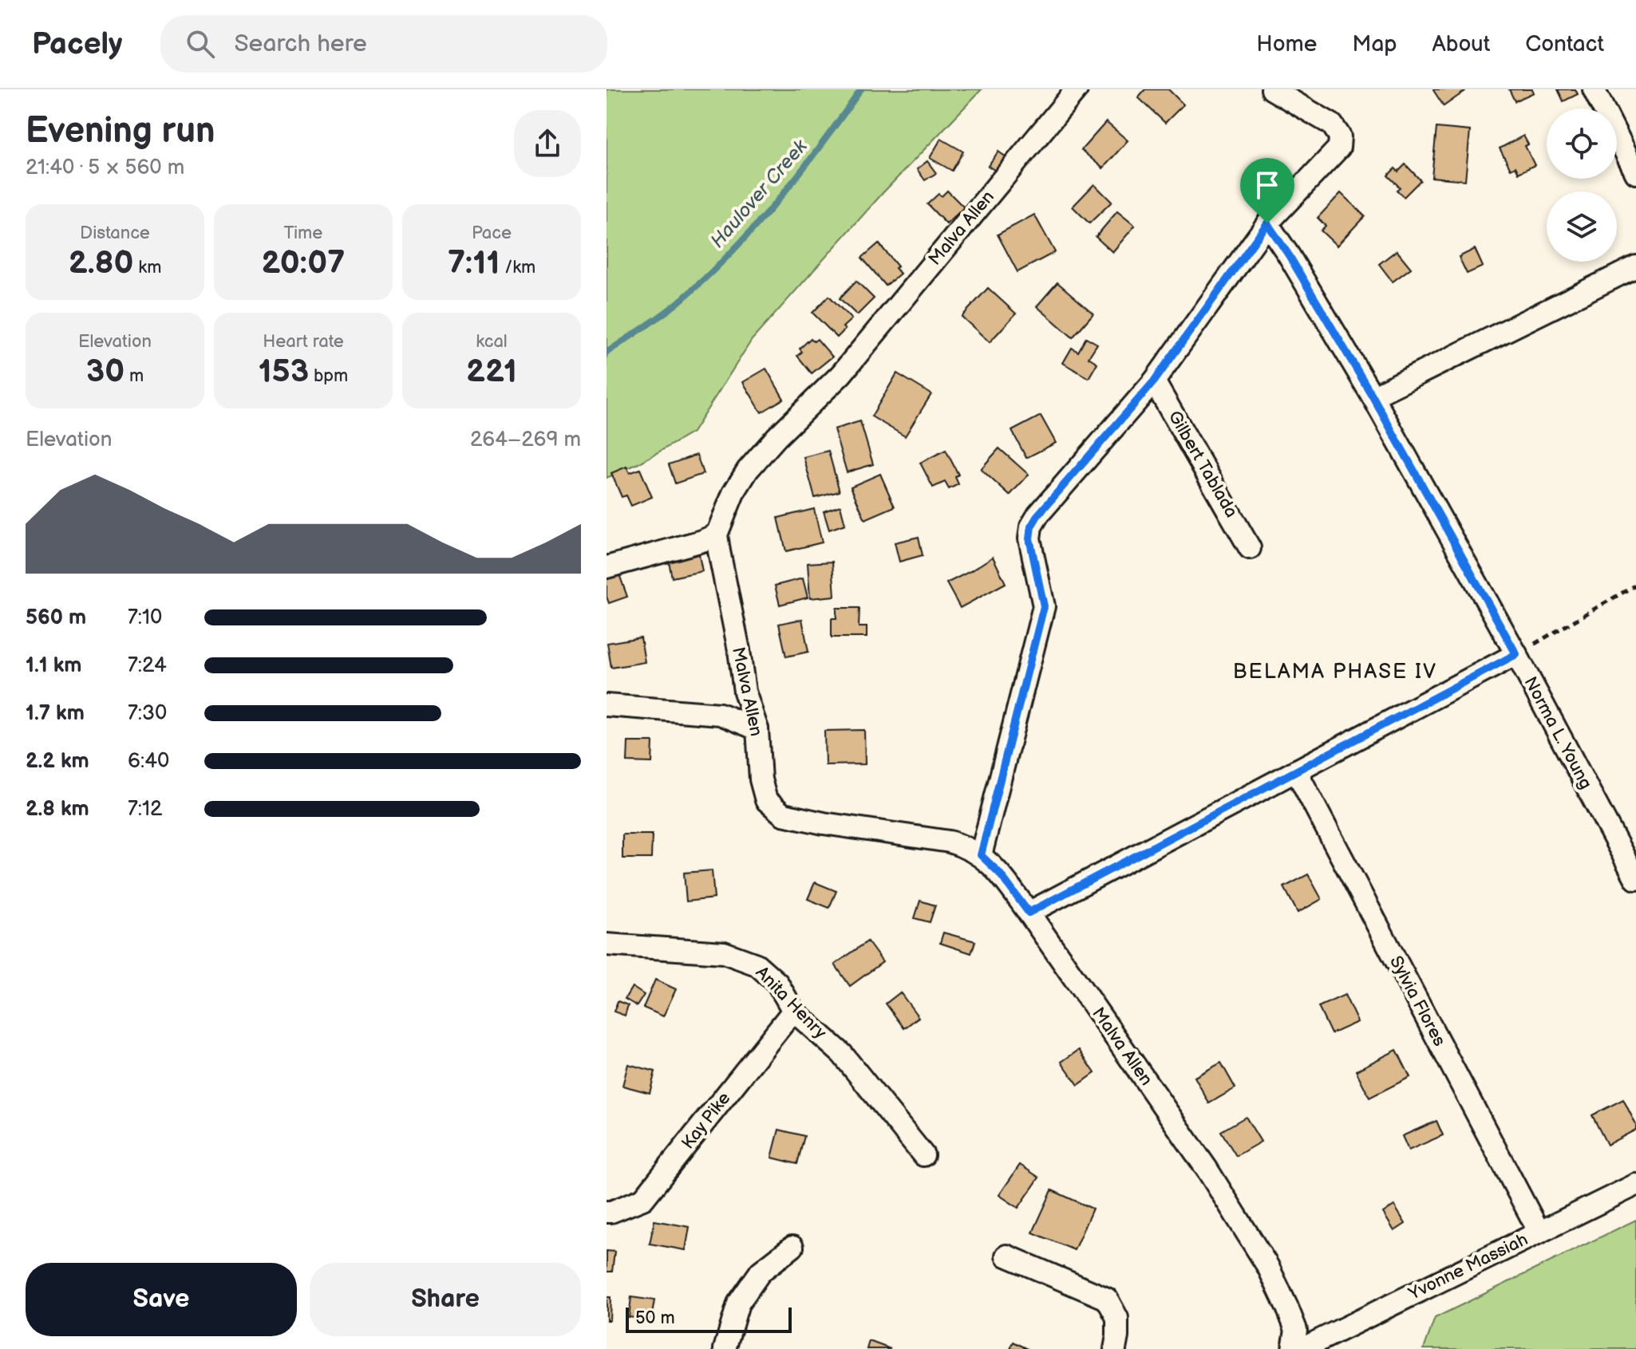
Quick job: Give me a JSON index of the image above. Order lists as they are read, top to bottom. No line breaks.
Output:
{"streets":{"street":["Malva Allen","Gilbert Tablada","Norma L. Young","Sylvia Flores","Anita Henry","Kay Pike","Yvonne Massiah"]},"crossings":[["Sylvia Flores","Yvonne Massiah"],["Anita Henry","Kay Pike"]],"districts":["BELAMA PHASE IV"],"water":["Haulover Creek"],"scale_bar":"50 m","page":{"header":"Pacely","search":"Search here","nav":["Home","Map","About","Contact"],"heading":["Evening run","21:40 · 5 × 560 m"],"stats":[["Distance","2.80 km"],["Time","20:07"],["Pace","7:11 /km"],["Elevation","30 m"],["Heart rate","153 bpm"],["kcal","221"]],"chart":["Elevation","264–269 m"],"list":[{"name":"560 m","note":"7:10"},{"name":"1.1 km","note":"7:24"},{"name":"1.7 km","note":"7:30"},{"name":"2.2 km","note":"6:40"},{"name":"2.8 km","note":"7:12"}],"buttons":["Save","Share"],"scale":"50 m"}}
